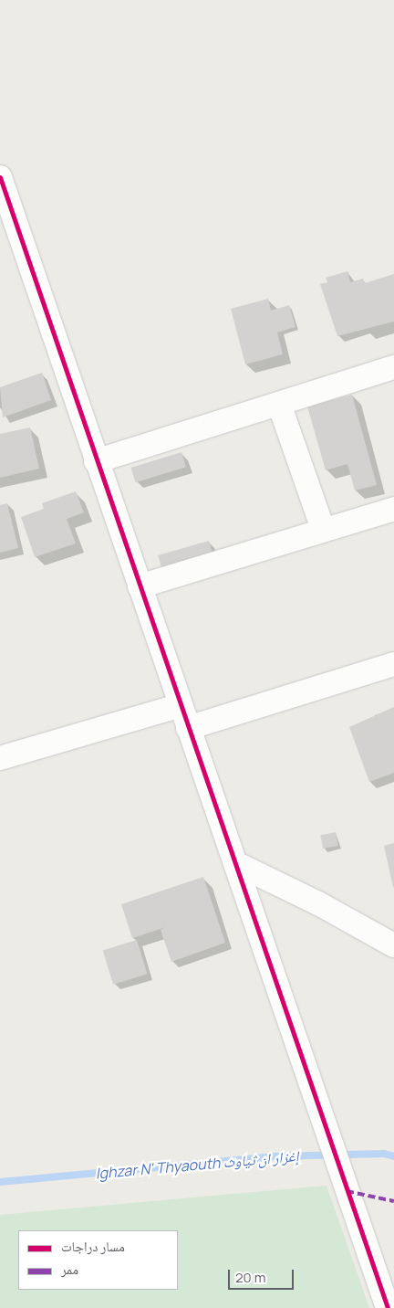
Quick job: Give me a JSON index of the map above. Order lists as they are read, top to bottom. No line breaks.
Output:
{"water":["Ighzar N' Thyaouth إغزار ان ثياوث"],"legend":["مسار دراجات","ممر"],"scale_bar":"20 m"}
